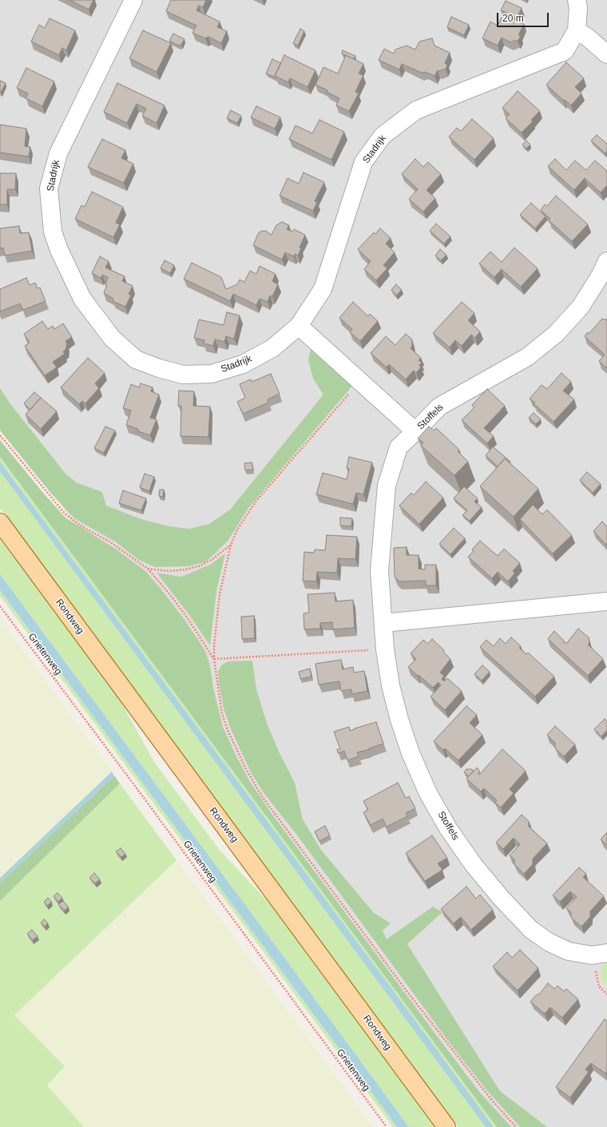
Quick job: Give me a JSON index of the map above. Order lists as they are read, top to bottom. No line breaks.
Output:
{"streets":{"main road":["Rondweg"],"street":["Stadrijk","Stoffels"],"path":["Grietenweg"]},"scale_bar":"20 m"}
